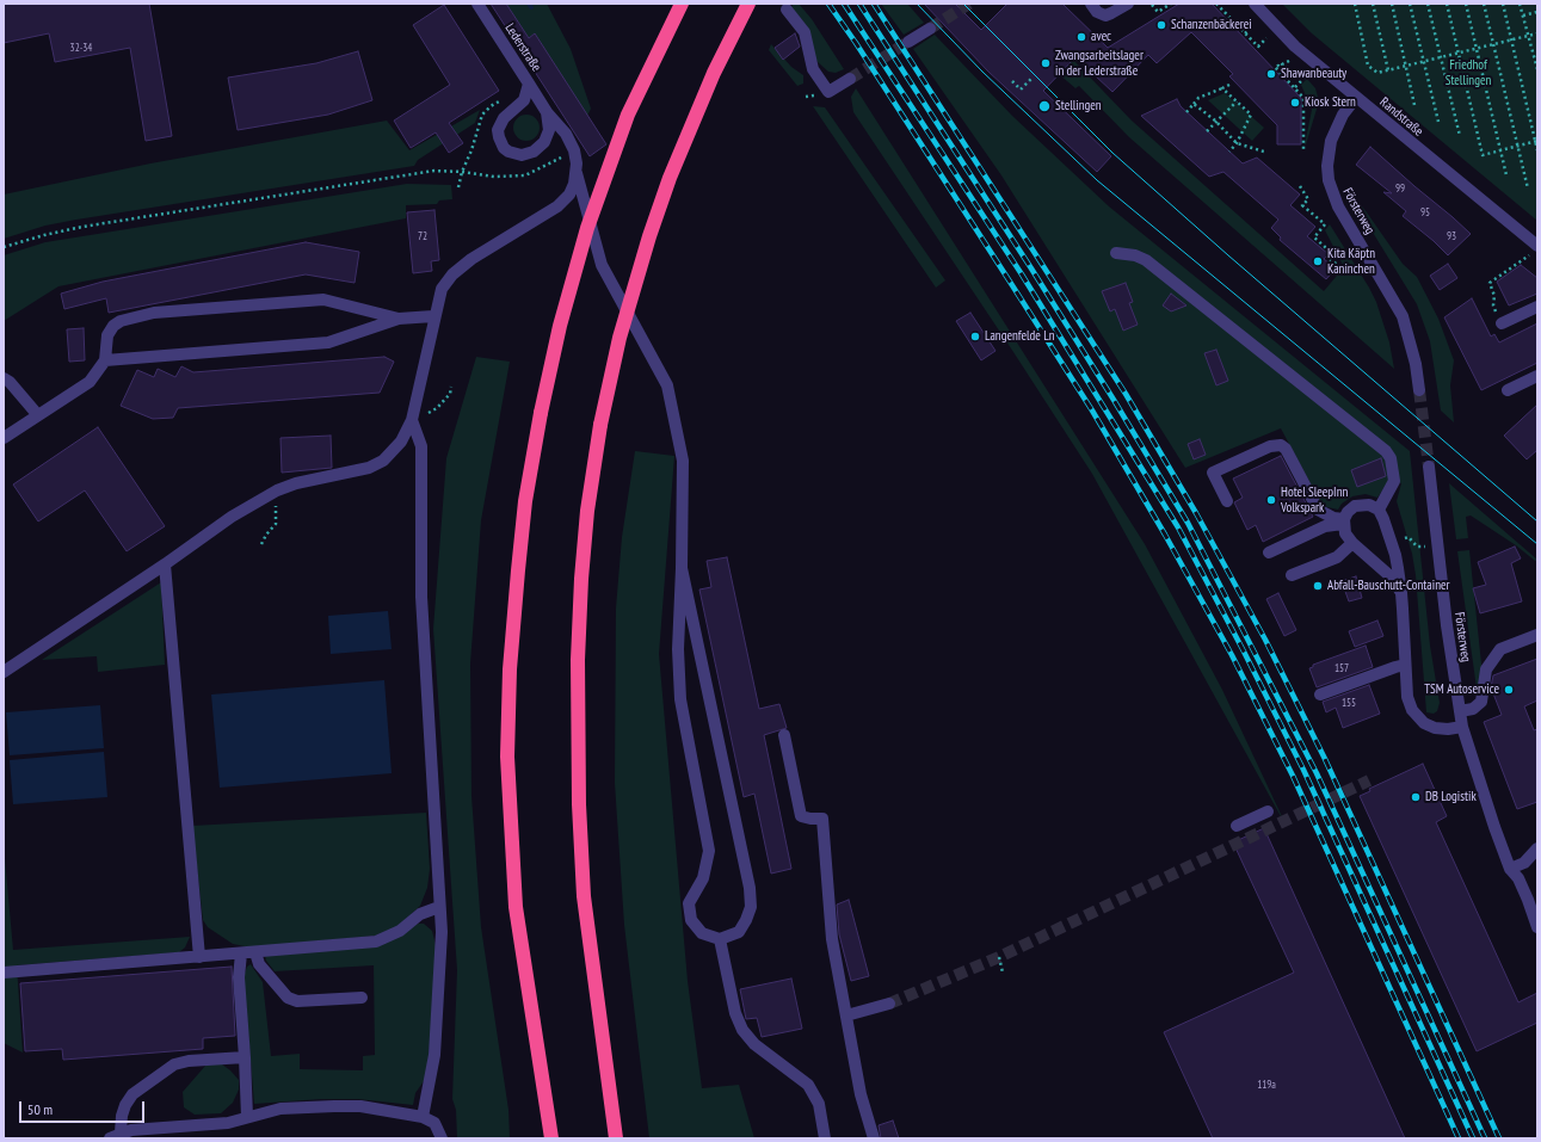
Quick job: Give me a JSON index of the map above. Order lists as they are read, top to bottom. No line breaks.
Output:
{"streets":{"street":["Lederstraße","Randstraße","Försterweg"]},"crossings":[["Randstraße","Försterweg"]],"parks":["Friedhof Stellingen"],"places":["Schanzenbäckerei","avec","Zwangsarbeitslager in der Lederstraße","Shawanbeauty","Kiosk Stern","Stellingen","Kita Käptn Kaninchen","Langenfelde Ln","Hotel SleepInn Volkspark","Abfall-Bauschutt-Container","TSM Autoservice","DB Logistik"],"house_numbers":["32-34","99","95","72","93","157","155","119a"],"scale_bar":"50 m"}
